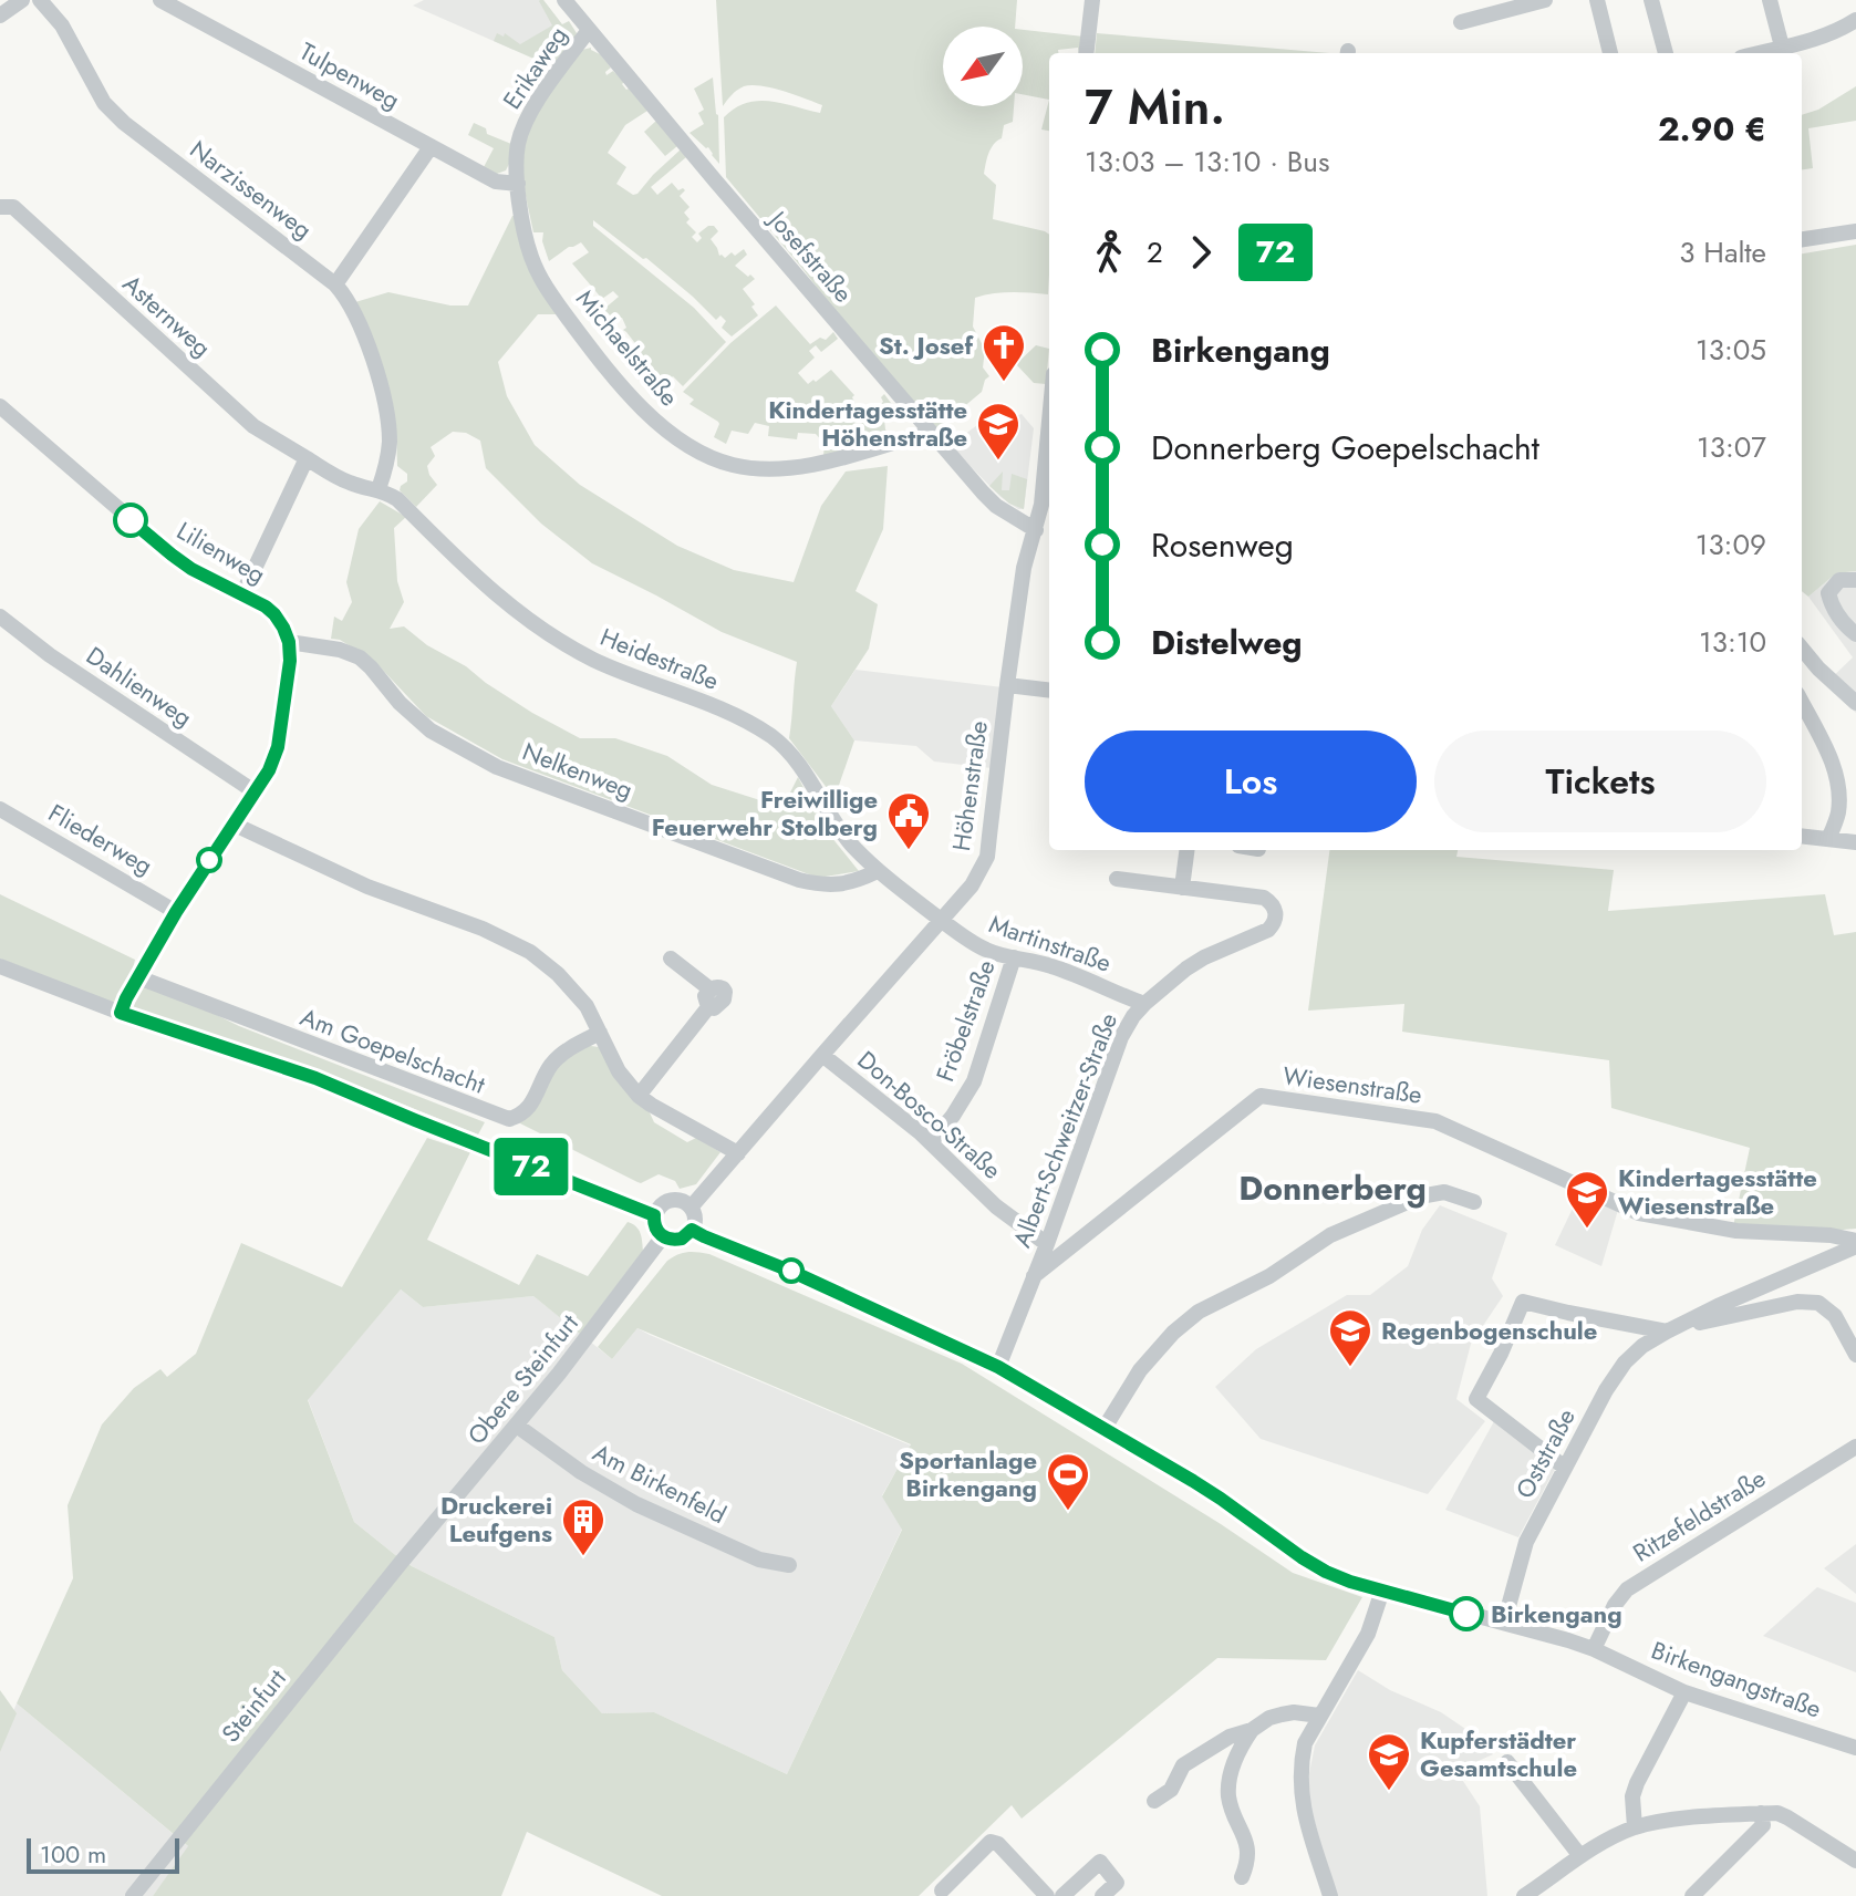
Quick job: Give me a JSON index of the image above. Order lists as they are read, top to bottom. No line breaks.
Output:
{"streets":{"street":["Erikaweg","Tulpenweg","Narzissenweg","Josefstraße","Asternweg","Michaelstraße","Lilienweg","Heidestraße","Dahlienweg","Nelkenweg","Höhenstraße","Fliederweg","Martinstraße","Fröbelstraße","Am Goepelschacht","Wiesenstraße","Don-Bosco-Straße","Albert-Schweitzer-Straße","Obere Steinfurt","Oststraße","Am Birkenfeld","Ritzefeldstraße","Birkengangstraße","Steinfurt"]},"crossings":[["Erikaweg","Tulpenweg"],["Erikaweg","Josefstraße"],["Erikaweg","Michaelstraße"],["Tulpenweg","Michaelstraße"],["Josefstraße","Michaelstraße"],["Josefstraße","Höhenstraße"],["Asternweg","Heidestraße"],["Lilienweg","Nelkenweg"],["Heidestraße","Nelkenweg"],["Heidestraße","Höhenstraße"],["Heidestraße","Martinstraße"],["Höhenstraße","Martinstraße"],["Höhenstraße","Don-Bosco-Straße"],["Höhenstraße","Obere Steinfurt"],["Höhenstraße","Birkengangstraße"],["Martinstraße","Fröbelstraße"],["Martinstraße","Albert-Schweitzer-Straße"],["Fröbelstraße","Don-Bosco-Straße"],["Wiesenstraße","Albert-Schweitzer-Straße"],["Wiesenstraße","Oststraße"],["Don-Bosco-Straße","Albert-Schweitzer-Straße"],["Obere Steinfurt","Am Birkenfeld"],["Obere Steinfurt","Birkengangstraße"],["Obere Steinfurt","Steinfurt"],["Oststraße","Birkengangstraße"],["Ritzefeldstraße","Birkengangstraße"]],"districts":["Donnerberg"],"places":{"church":["St. Josef"],"school or university":["Kindertagesstätte Höhenstraße","Kindertagesstätte Wiesenstraße","Regenbogenschule","Kupferstädter Gesamtschule"],"public building":["Freiwillige Feuerwehr Stolberg"],"sports":["Sportanlage Birkengang"],"building":["Druckerei Leufgens"],"other":["Birkengang"]},"lines":["bus line 72"],"scale_bar":"100 m","north":"bottom left","page":{"on_map":"72","heading":["7 Min.","13:03 – 13:10 · Bus","2.90 €"],"legs":["2","72","3 Halte"],"list":[{"name":"Birkengang","value":"13:05"},{"name":"Donnerberg Goepelschacht","value":"13:07"},{"name":"Rosenweg","value":"13:09"},{"name":"Distelweg","value":"13:10"}],"buttons":["Los","Tickets"],"scale":"100 m"}}
